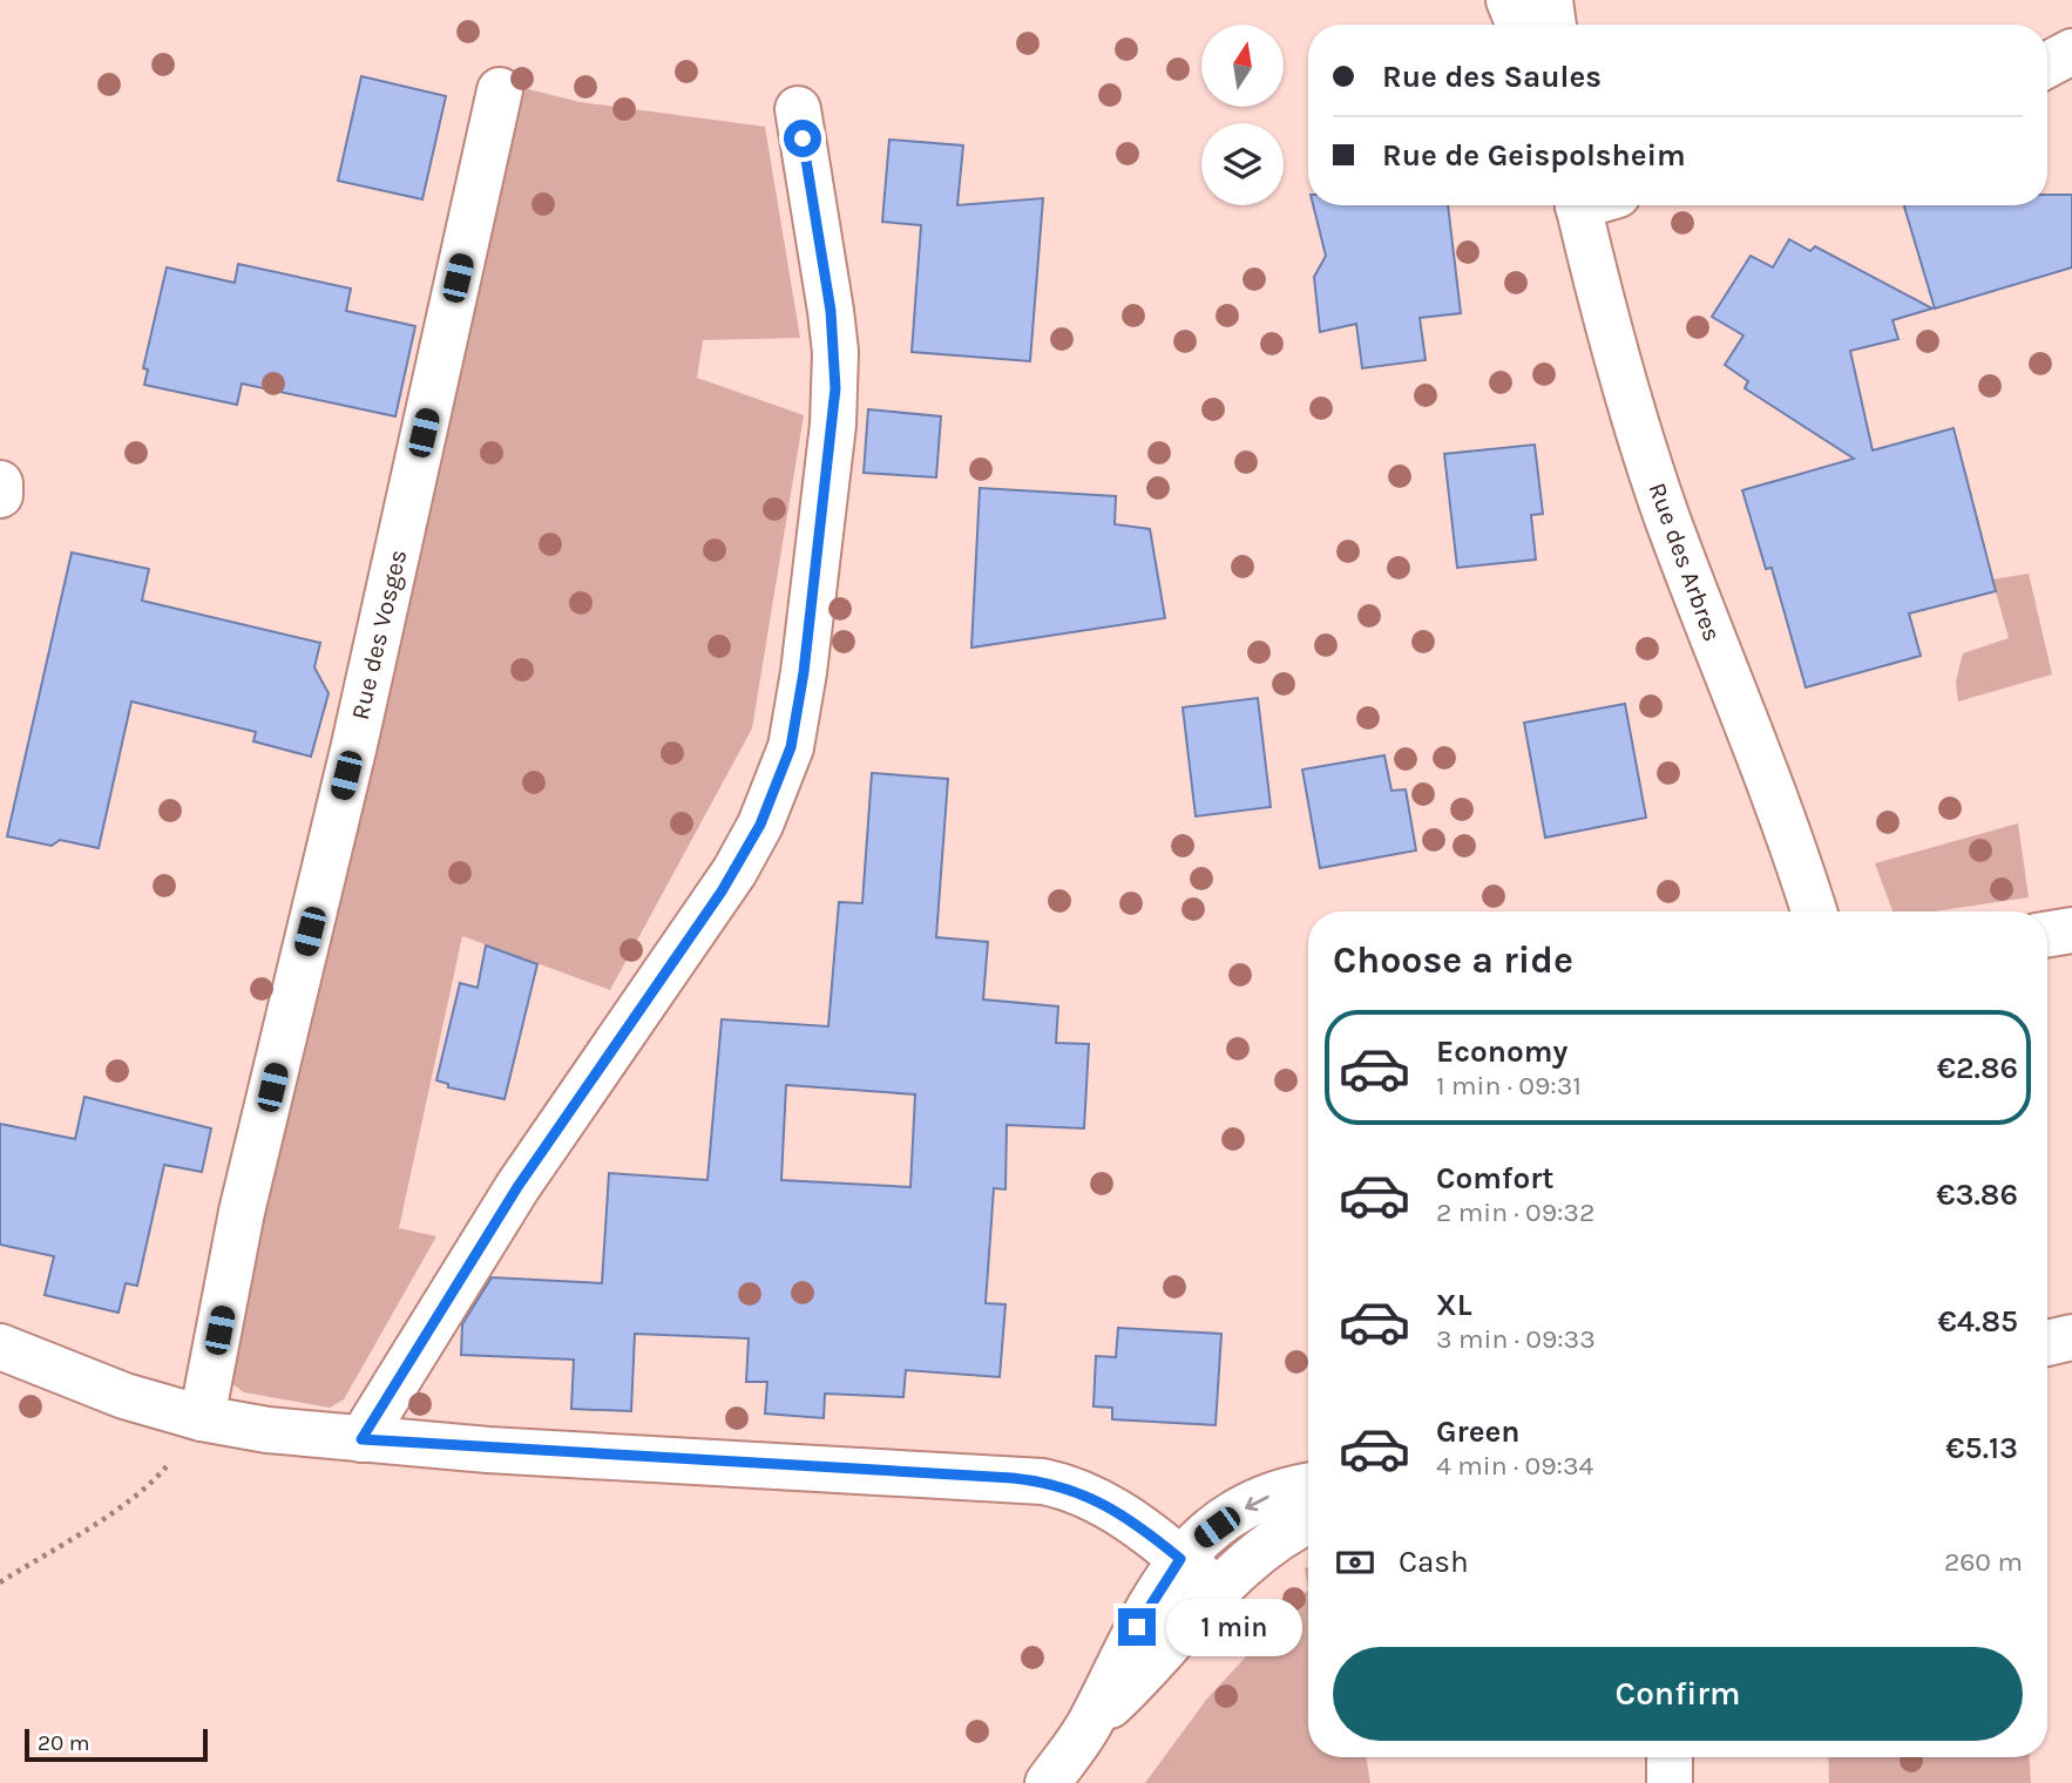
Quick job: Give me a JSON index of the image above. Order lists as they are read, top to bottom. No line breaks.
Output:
{"streets":{"street":["Rue des Arbres","Rue des Vosges"]},"scale_bar":"20 m","north":"top","page":{"banner":["Rue des Saules","Rue de Geispolsheim"],"heading":"Choose a ride","list":[{"name":"Economy","note":"1 min · 09:31","value":"€2.86"},{"name":"Comfort","note":"2 min · 09:32","value":"€3.86"},{"name":"XL","note":"3 min · 09:33","value":"€4.85"},{"name":"Green","note":"4 min · 09:34","value":"€5.13"}],"pay":["Cash","260 m"],"bubble":"1 min","buttons":"Confirm","scale":"20 m"}}
